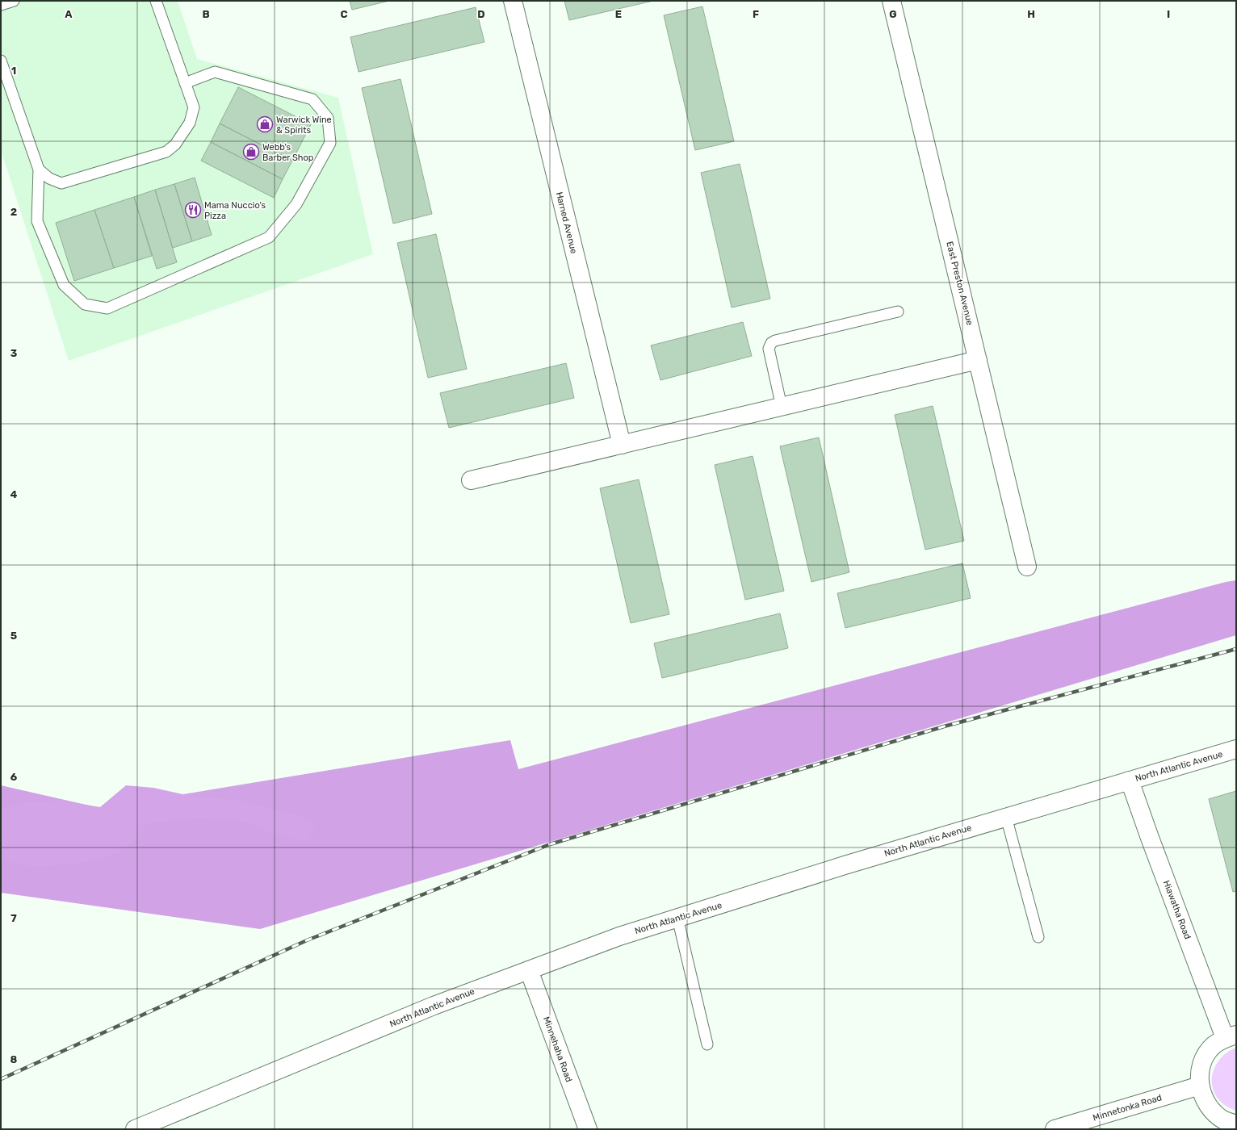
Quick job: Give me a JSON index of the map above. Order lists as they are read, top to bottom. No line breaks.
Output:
{"streets":{"street":["Harned Avenue","East Preston Avenue","North Atlantic Avenue","Hiawatha Road","Minnehaha Road","Minnetonka Road"]},"crossings":[["North Atlantic Avenue","Hiawatha Road"],["North Atlantic Avenue","Minnehaha Road"],["Hiawatha Road","Minnetonka Road"]],"places":{"shop":["Warwick Wine & Spirits","Webb's Barber Shop"],"restaurant":["Mama Nuccio's Pizza"]},"grid":{"columns":["A","B","C","D","E","F","G","H","I"],"rows":["1","2","3","4","5","6","7","8"]}}
